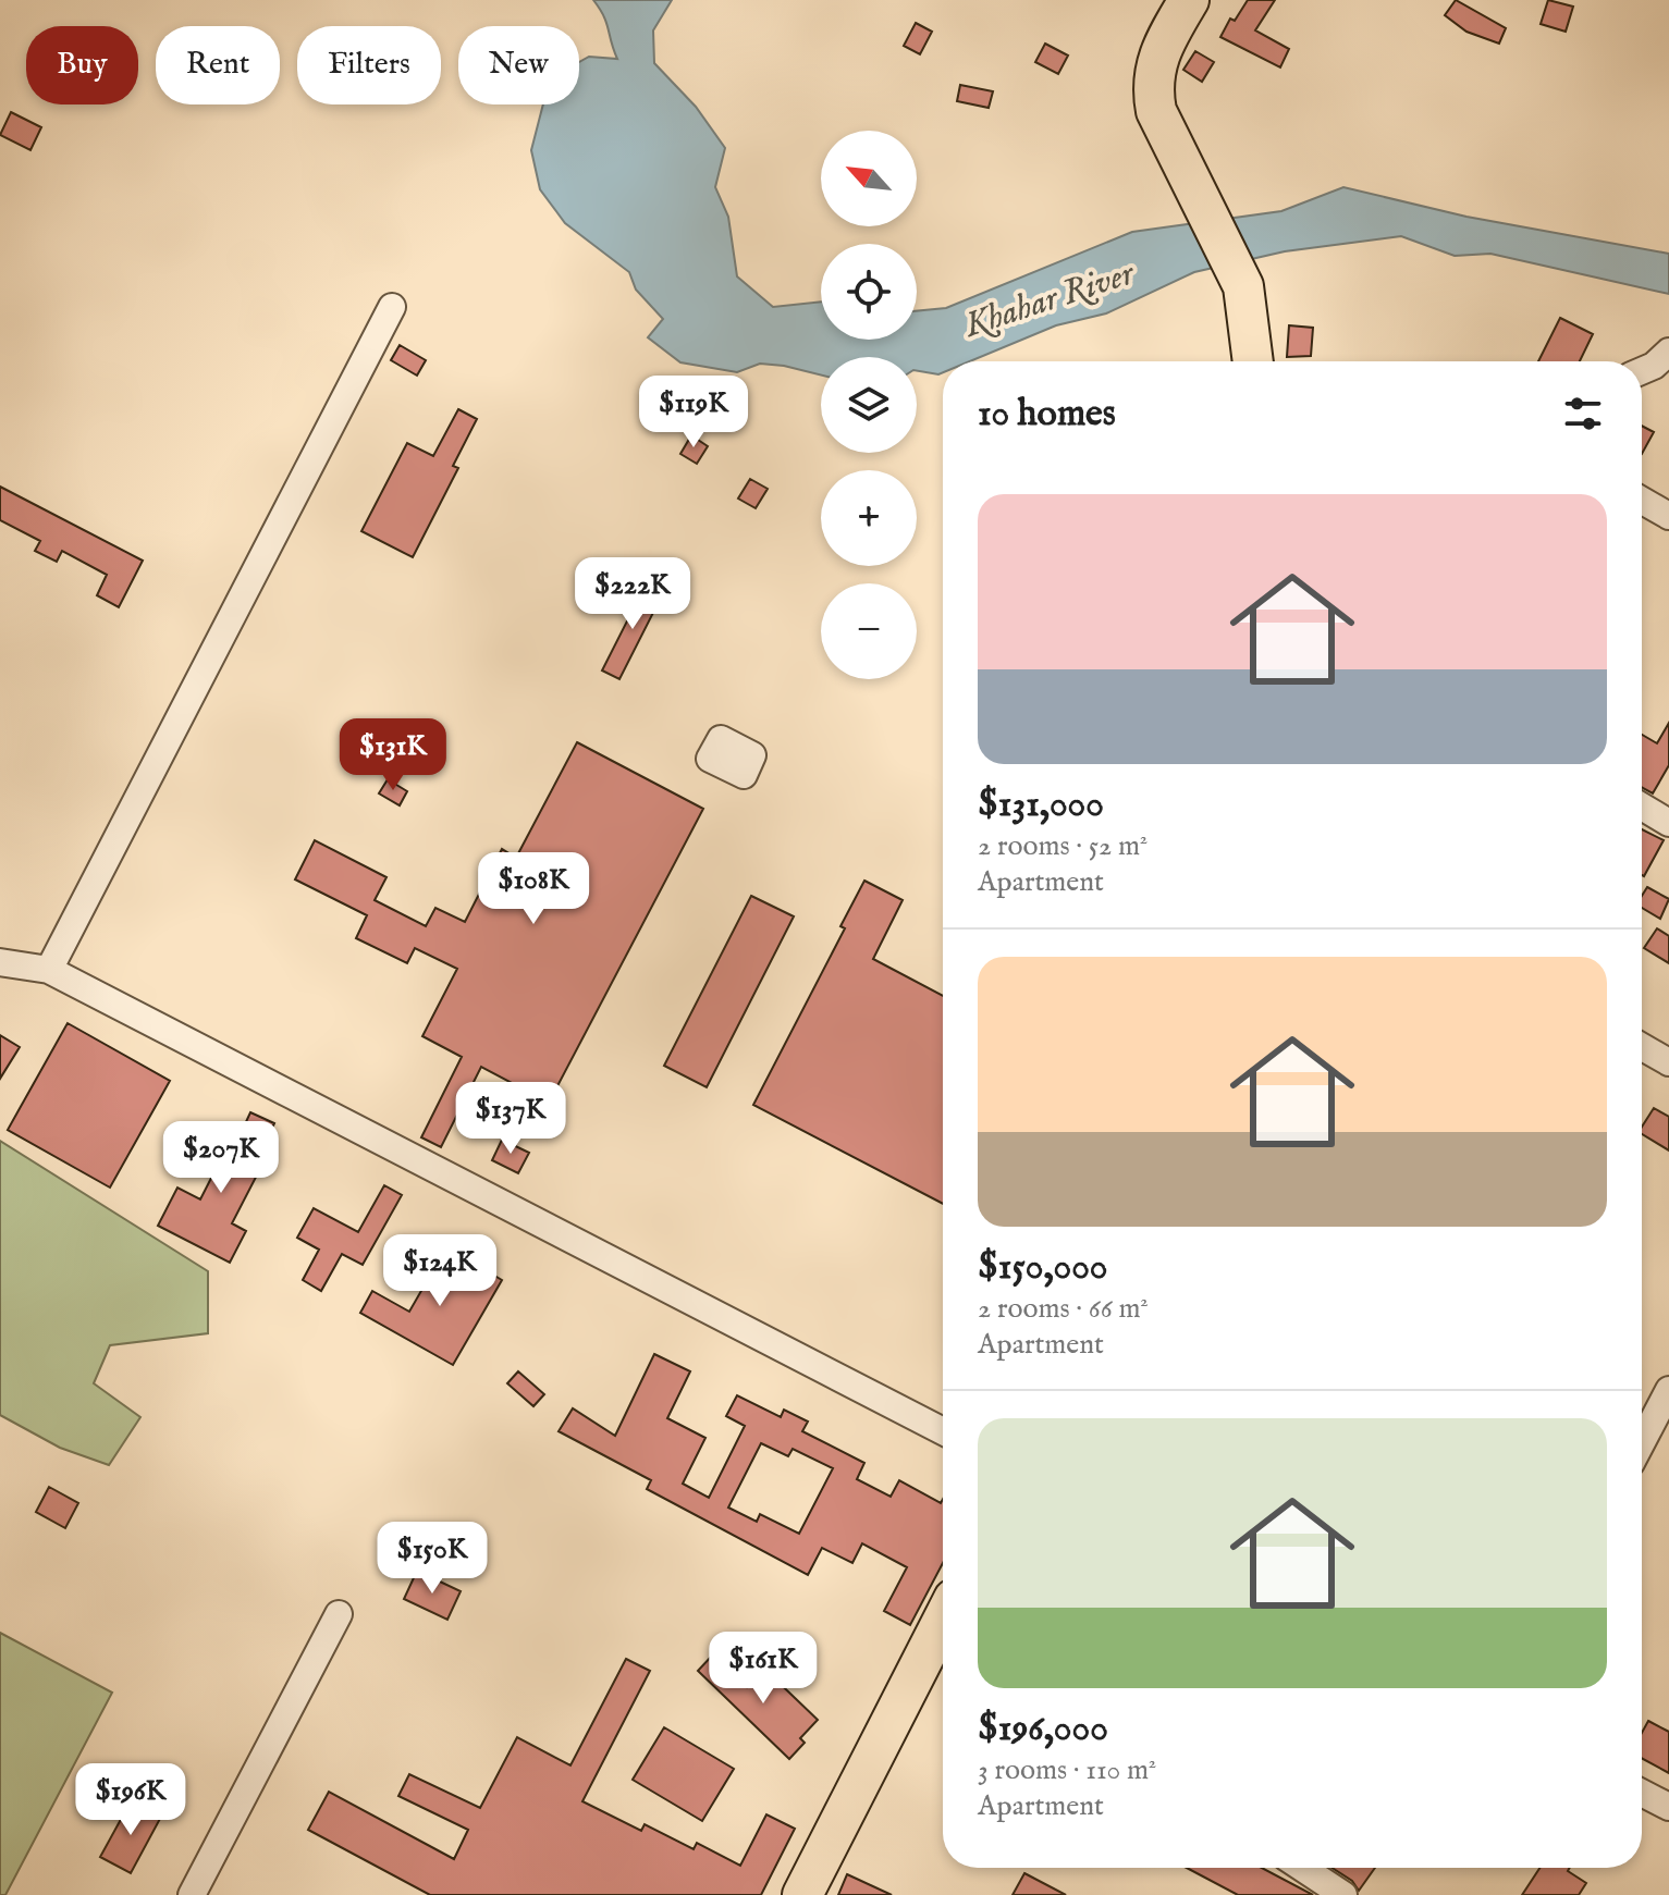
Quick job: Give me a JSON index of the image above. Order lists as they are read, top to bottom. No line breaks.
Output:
{"water":["Khahar River"],"north":"top left","page":{"chip":["Buy","Rent","Filters","New"],"map_buttons":["+","−"],"heading":"10 homes","price":["$119K","$222K","$131K","$108K","$137K","$207K","$124K","$150K","$161K","$196K"],"list":[{"name":"$131,000","note":"2 rooms · 52 m² · Apartment"},{"name":"$150,000","note":"2 rooms · 66 m² · Apartment"},{"name":"$196,000","note":"3 rooms · 110 m² · Apartment"}]}}
